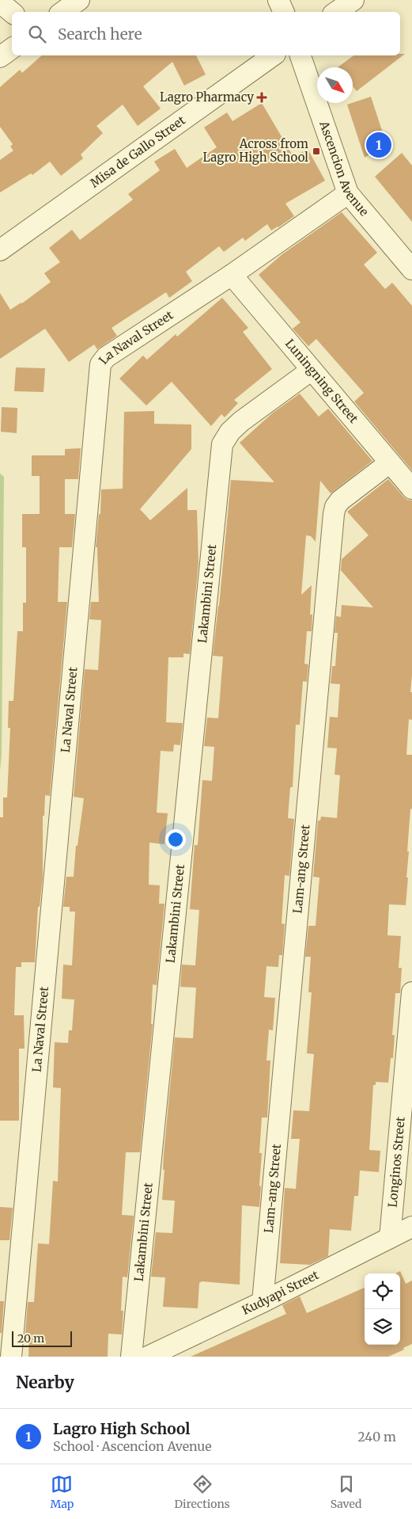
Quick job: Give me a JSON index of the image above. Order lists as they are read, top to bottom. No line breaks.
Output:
{"streets":{"street":["Misa de Gallo Street","Ascencion Avenue","La Naval Street","Luningning Street","Lakambini Street","Lam-ang Street","Longinos Street","Kudyapi Street"]},"crossings":[["Ascencion Avenue","La Naval Street"],["La Naval Street","Luningning Street"],["Luningning Street","Lakambini Street"],["Luningning Street","Lam-ang Street"],["Lam-ang Street","Kudyapi Street"],["Longinos Street","Kudyapi Street"]],"places":{"health":["Lagro Pharmacy"],"transit":["Across from Lagro High School"]},"scale_bar":"20 m","north":"bottom right","page":{"search":"Search here","pins":"1","scale":"20 m","heading":"Nearby","list":[{"mark":"1","name":"Lagro High School","note":"School · Ascencion Avenue","value":"240 m"}],"nav":["Map","Directions","Saved"]}}
